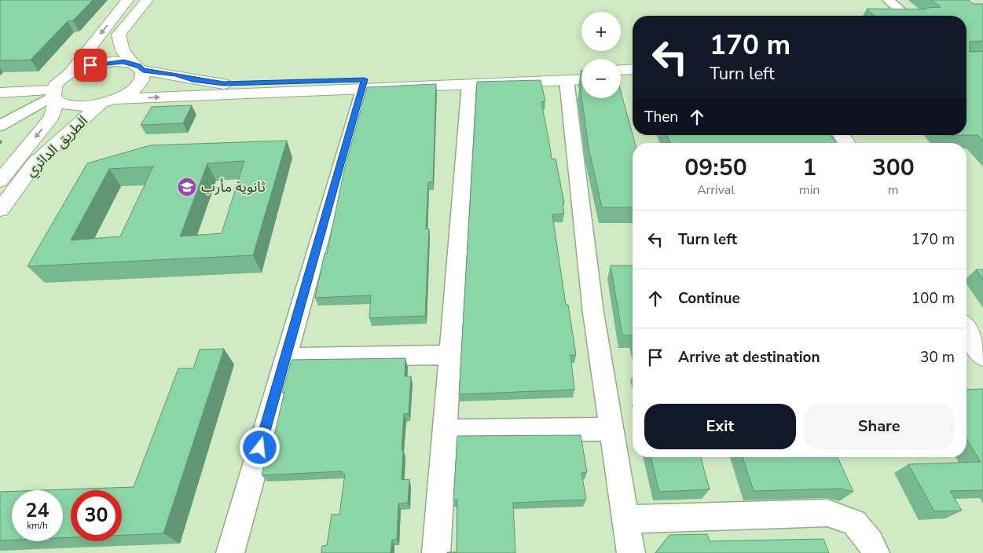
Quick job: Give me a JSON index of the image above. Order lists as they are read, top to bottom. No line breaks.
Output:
{"streets":{"street":["الطريق الدائري"]},"places":{"school or university":["ثانوية مأرب"]},"page":{"map_buttons":["+","−"],"turn":["170 m","Turn left"],"then":"Then","eta":["09:50","Arrival","1","min","300","m"],"list":[{"name":"Turn left","value":"170 m"},{"name":"Continue","value":"100 m"},{"name":"Arrive at destination","value":"30 m"}],"buttons":["Exit","Share"],"speed":"24 km/h","limit":"30"}}
